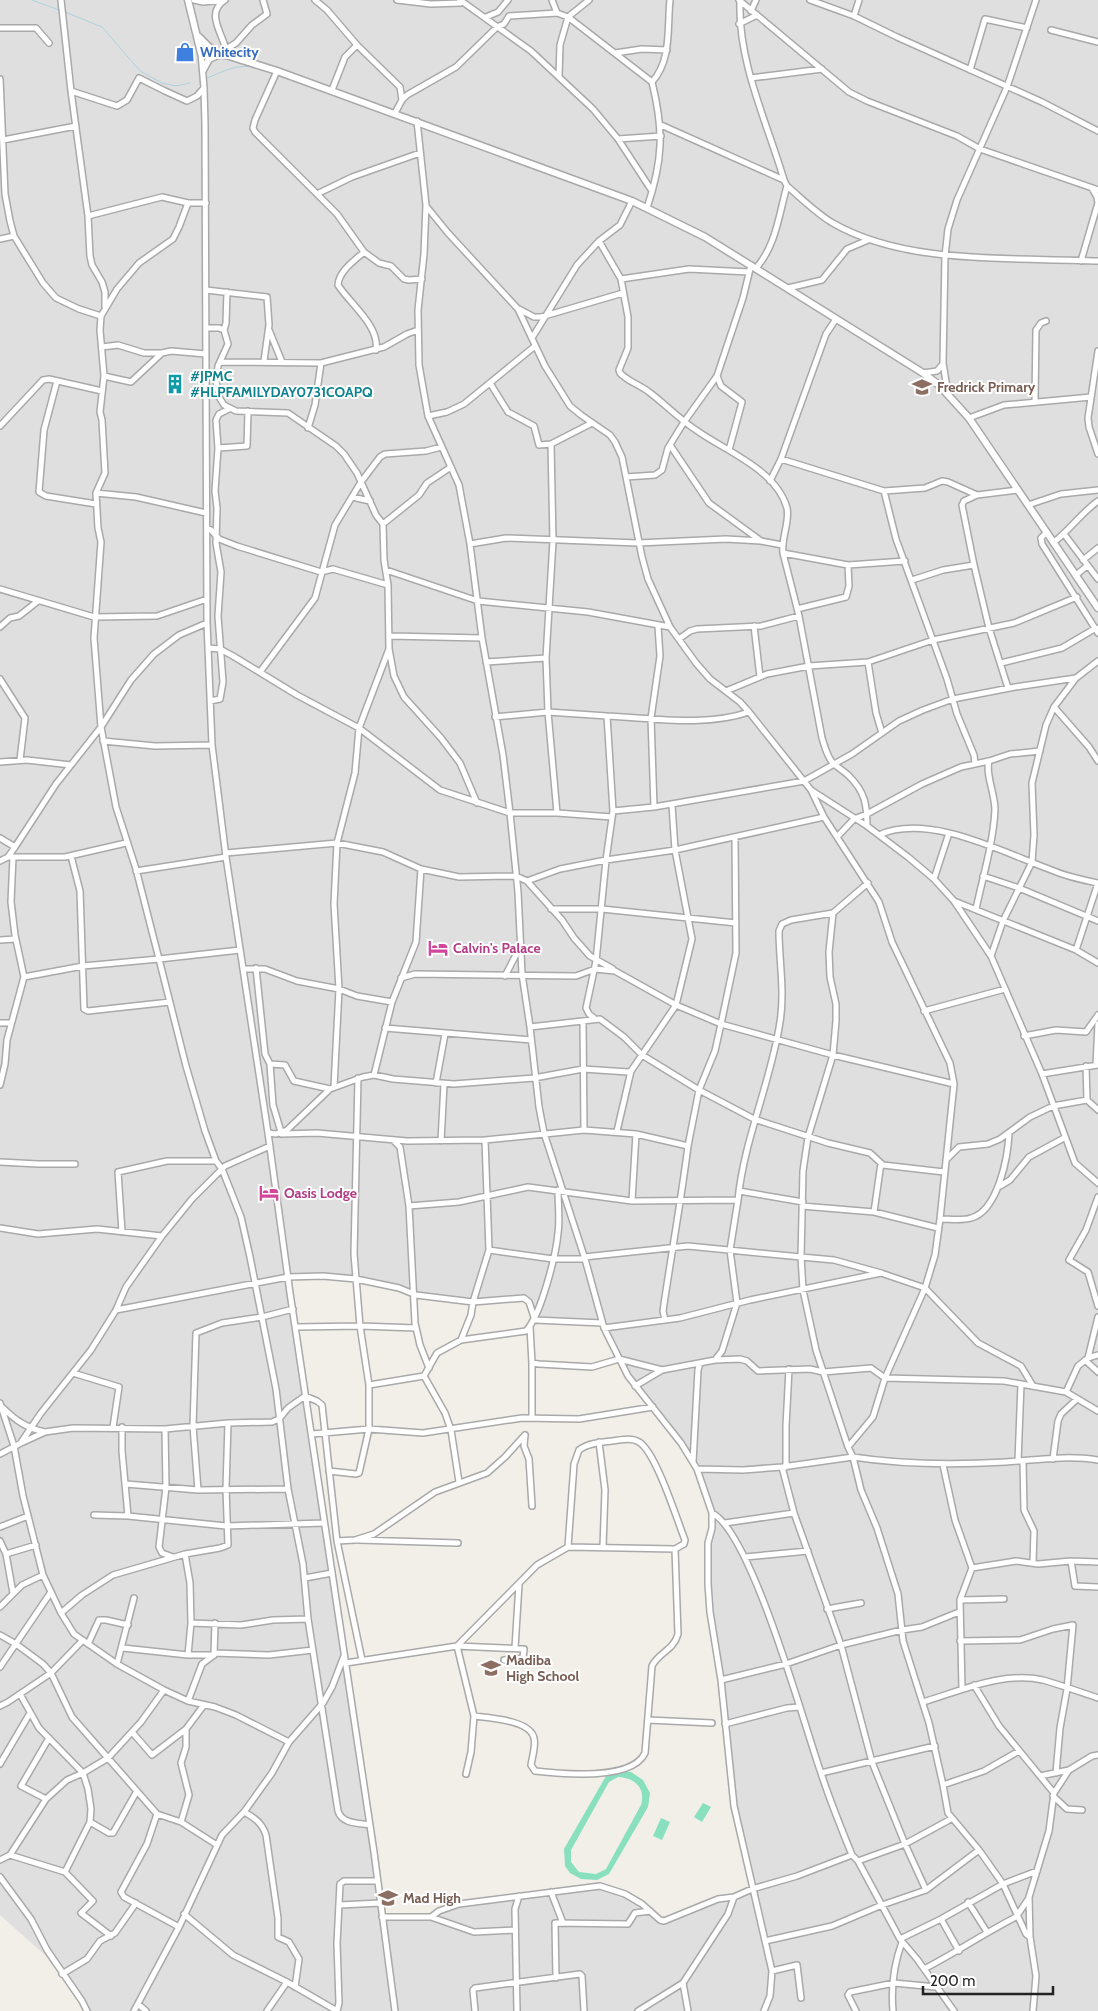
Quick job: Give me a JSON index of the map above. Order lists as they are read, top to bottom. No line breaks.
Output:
{"places":{"shop":["Whitecity"],"building":["#JPMC #HLPFAMILYDAY0731COAPQ"],"school or university":["Fredrick Primary","Madiba High School","Mad High"],"hotel":["Calvin's Palace","Oasis Lodge"]},"scale_bar":"200 m"}
